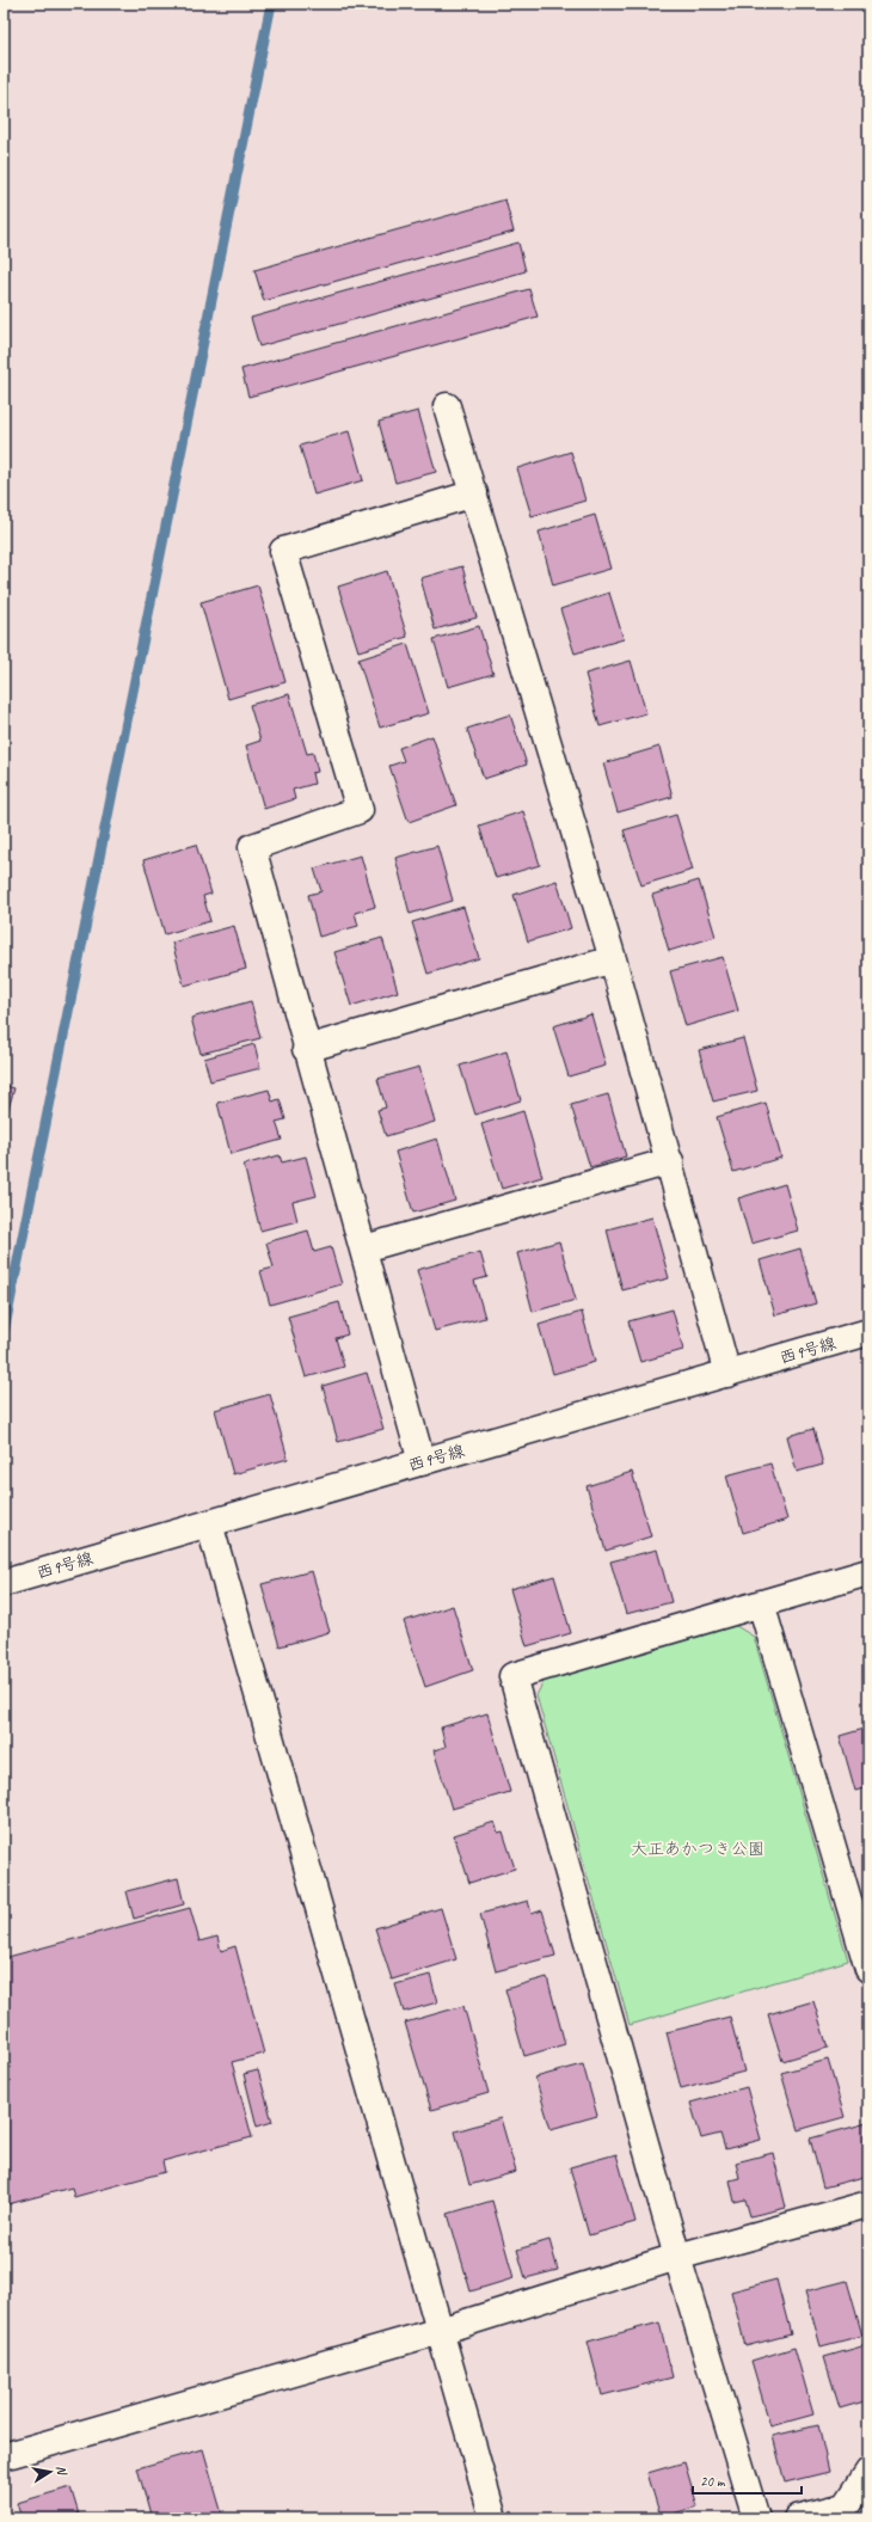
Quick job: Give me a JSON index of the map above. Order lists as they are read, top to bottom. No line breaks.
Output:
{"streets":{"street":["西9号線"]},"parks":["大正あかつき公園"],"scale_bar":"20 m","north":"right"}
